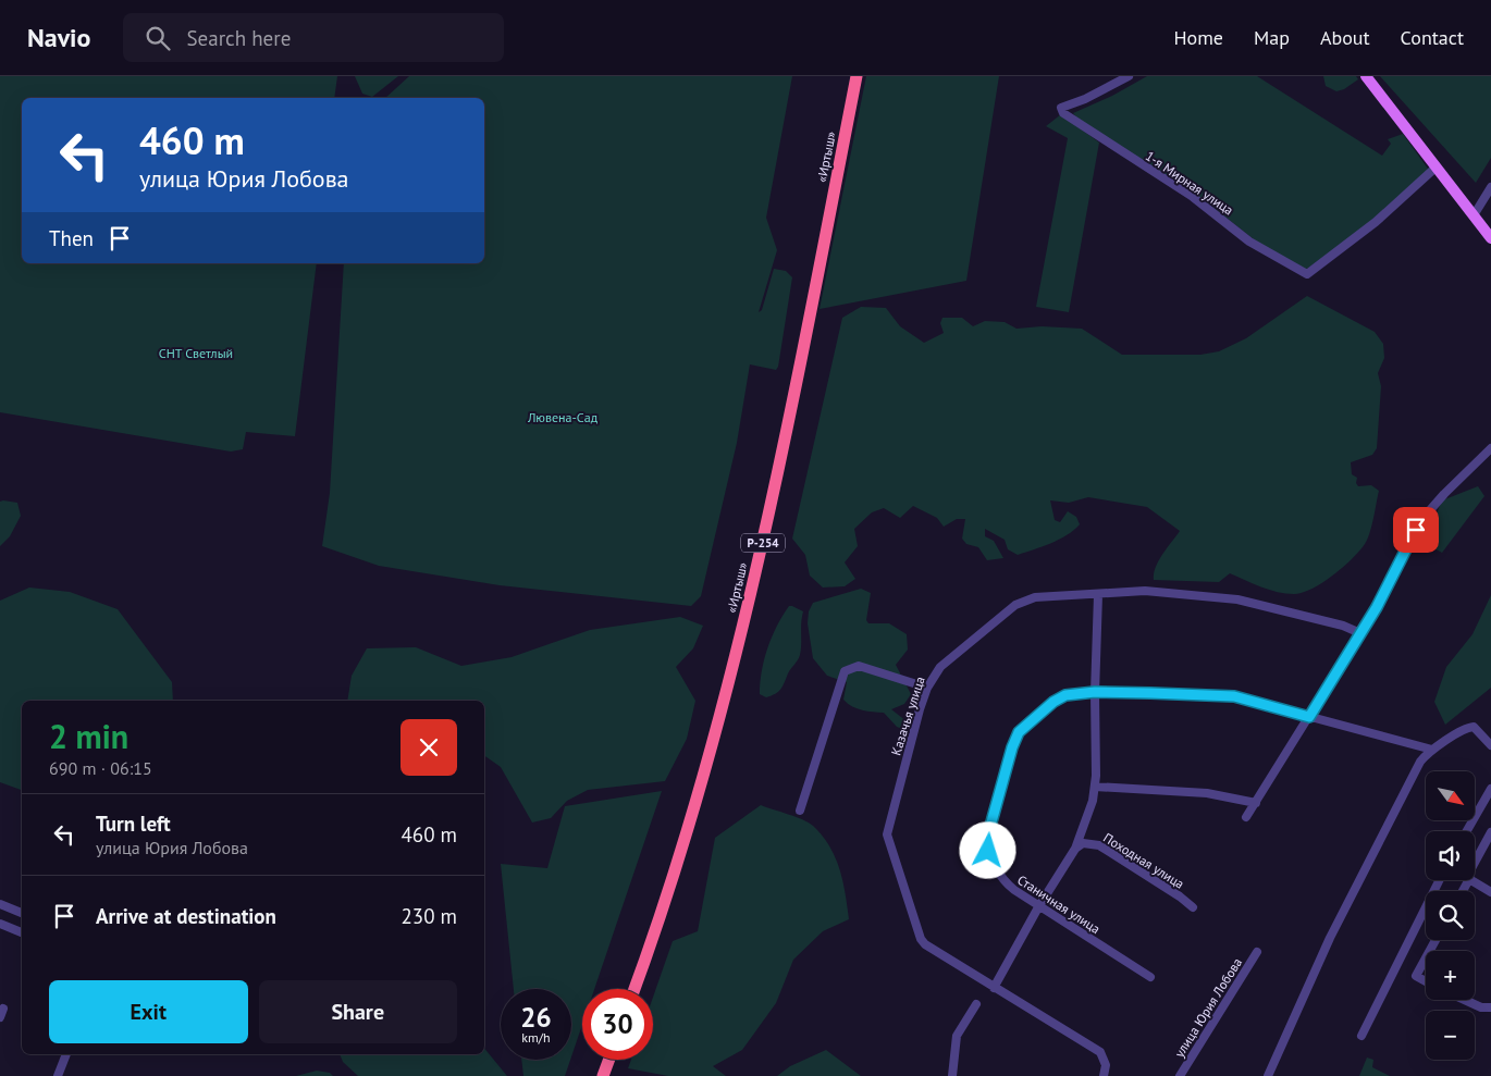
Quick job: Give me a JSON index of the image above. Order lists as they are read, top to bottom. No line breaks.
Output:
{"streets":{"highway":["«Иртыш»","Р-254"],"street":["1-я Мирная улица","Казачья улица","Походная улица","Станичная улица","улица Юрия Лобова"]},"parks":["СНТ Светлый","Лювена-Сад"],"north":"bottom right","page":{"header":"Navio","search":"Search here","nav":["Home","Map","About","Contact"],"turn":["460 m","улица Юрия Лобова"],"then":"Then","heading":["2 min","690 m · 06:15"],"map_buttons":["+","−"],"list":[{"name":"Turn left","note":"улица Юрия Лобова","value":"460 m"},{"name":"Arrive at destination","value":"230 m"}],"buttons":["Exit","Share"],"speed":"26 km/h","limit":"30"}}
